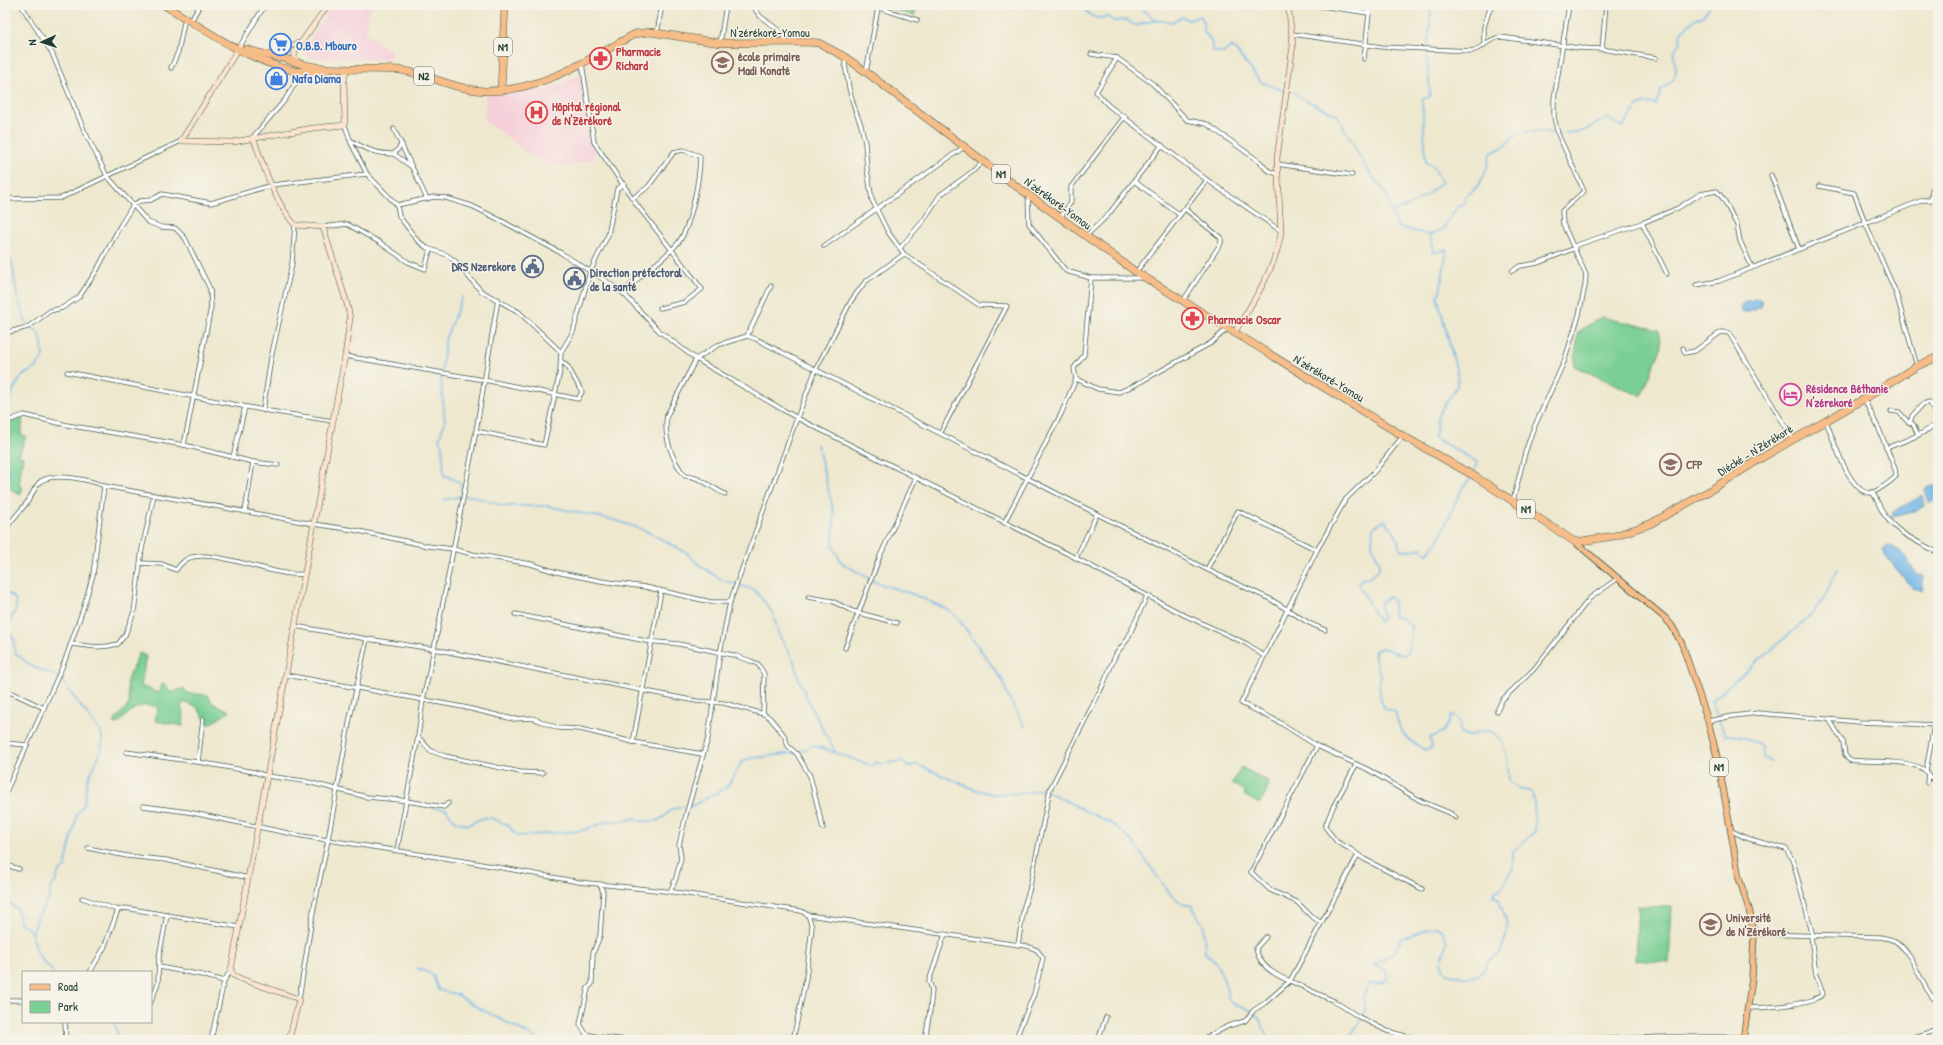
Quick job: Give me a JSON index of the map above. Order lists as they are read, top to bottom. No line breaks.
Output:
{"streets":{"highway":["N'zérékoré-Yomou","N1","N2","Diécké - N'Zérékoré"]},"crossings":[["N'zérékoré-Yomou","N1"],["N'zérékoré-Yomou","N2"],["N'zérékoré-Yomou","Diécké - N'Zérékoré"],["N1","N2"],["N1","Diécké - N'Zérékoré"]],"places":{"supermarket":["O.B.B. Mbouro"],"pharmacy":["Pharmacie Richard","Pharmacie Oscar"],"school or university":["école primaire Madi Konaté","CFP","Université de N'Zérékoré"],"shop":["Nafa Diama"],"hospital":["Hôpital régional de N'Zérékoré"],"public building":["DRS Nzerekore","Direction préfectoral de la santé"],"hotel":["Résidence Béthanie N'zérekoré"]},"legend":["Road","Park"],"north":"left"}
